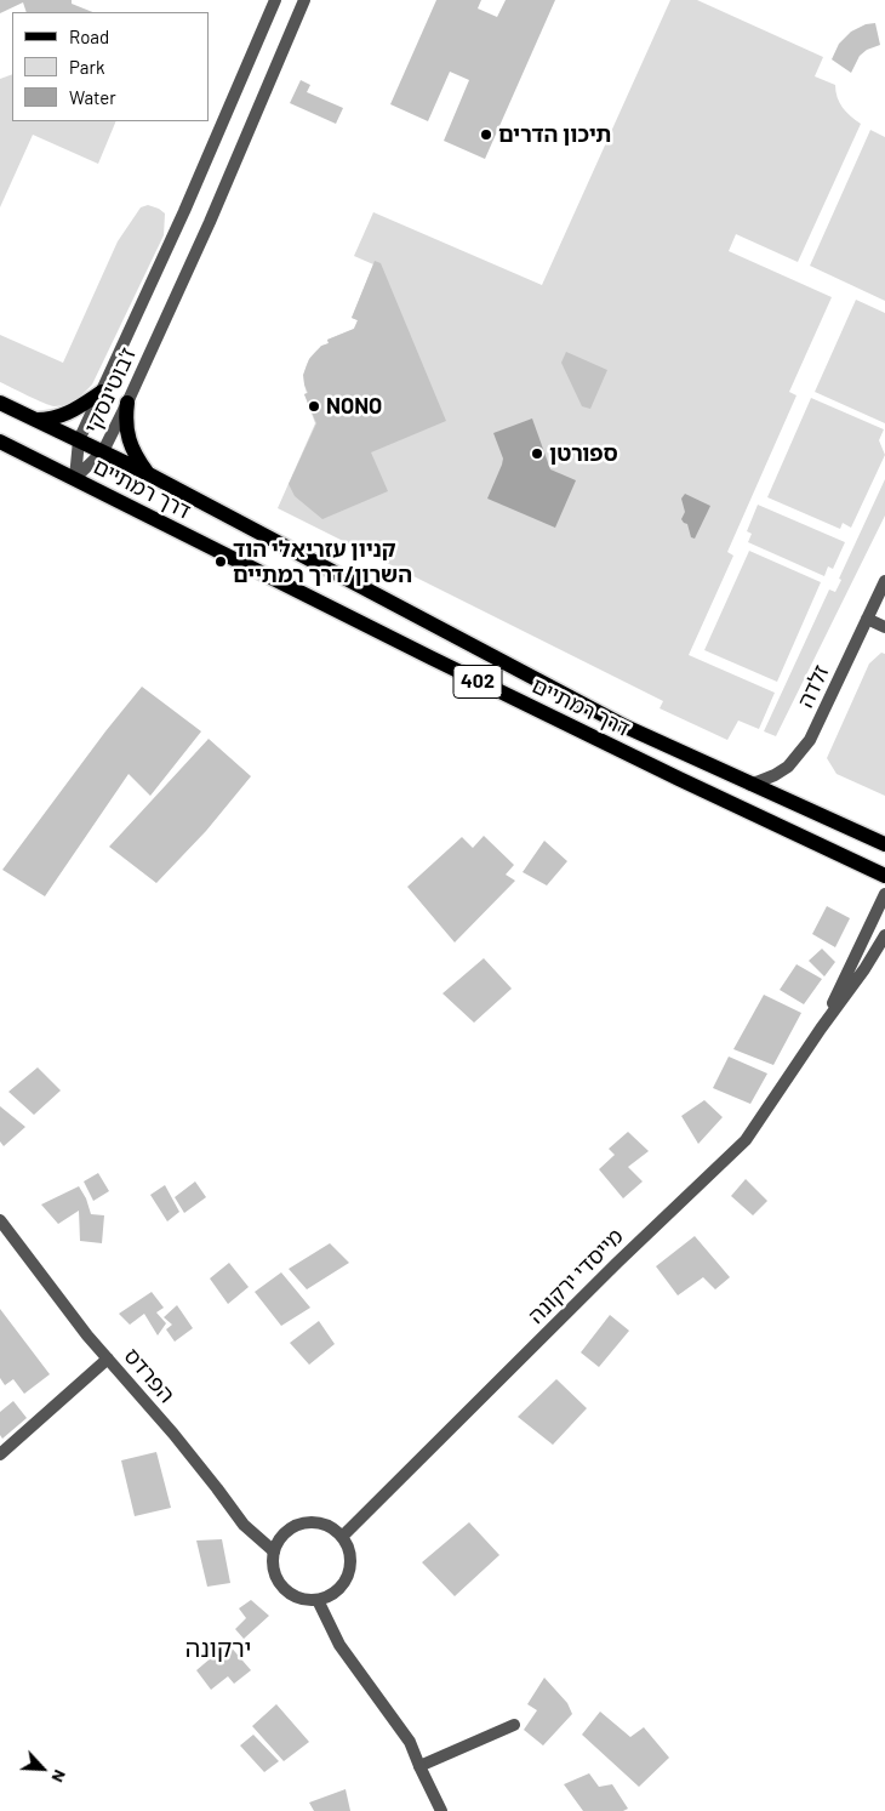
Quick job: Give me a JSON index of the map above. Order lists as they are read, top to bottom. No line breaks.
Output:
{"streets":{"main road":["דרך רמתיים","402"],"street":["ז'בוטינסקי","זלדה","מייסדי ירקונה","הפרדס"]},"crossings":[["ז'בוטינסקי","דרך רמתיים"],["ז'בוטינסקי","402"],["דרך רמתיים","402"],["דרך רמתיים","זלדה"],["מייסדי ירקונה","הפרדס"]],"districts":["ירקונה"],"places":["תיכון הדרים","NONO","ספורטן","קניון עזריאלי הוד השרון/דרך רמתיים"],"legend":["Road","Park","Water"],"north":"bottom right"}
